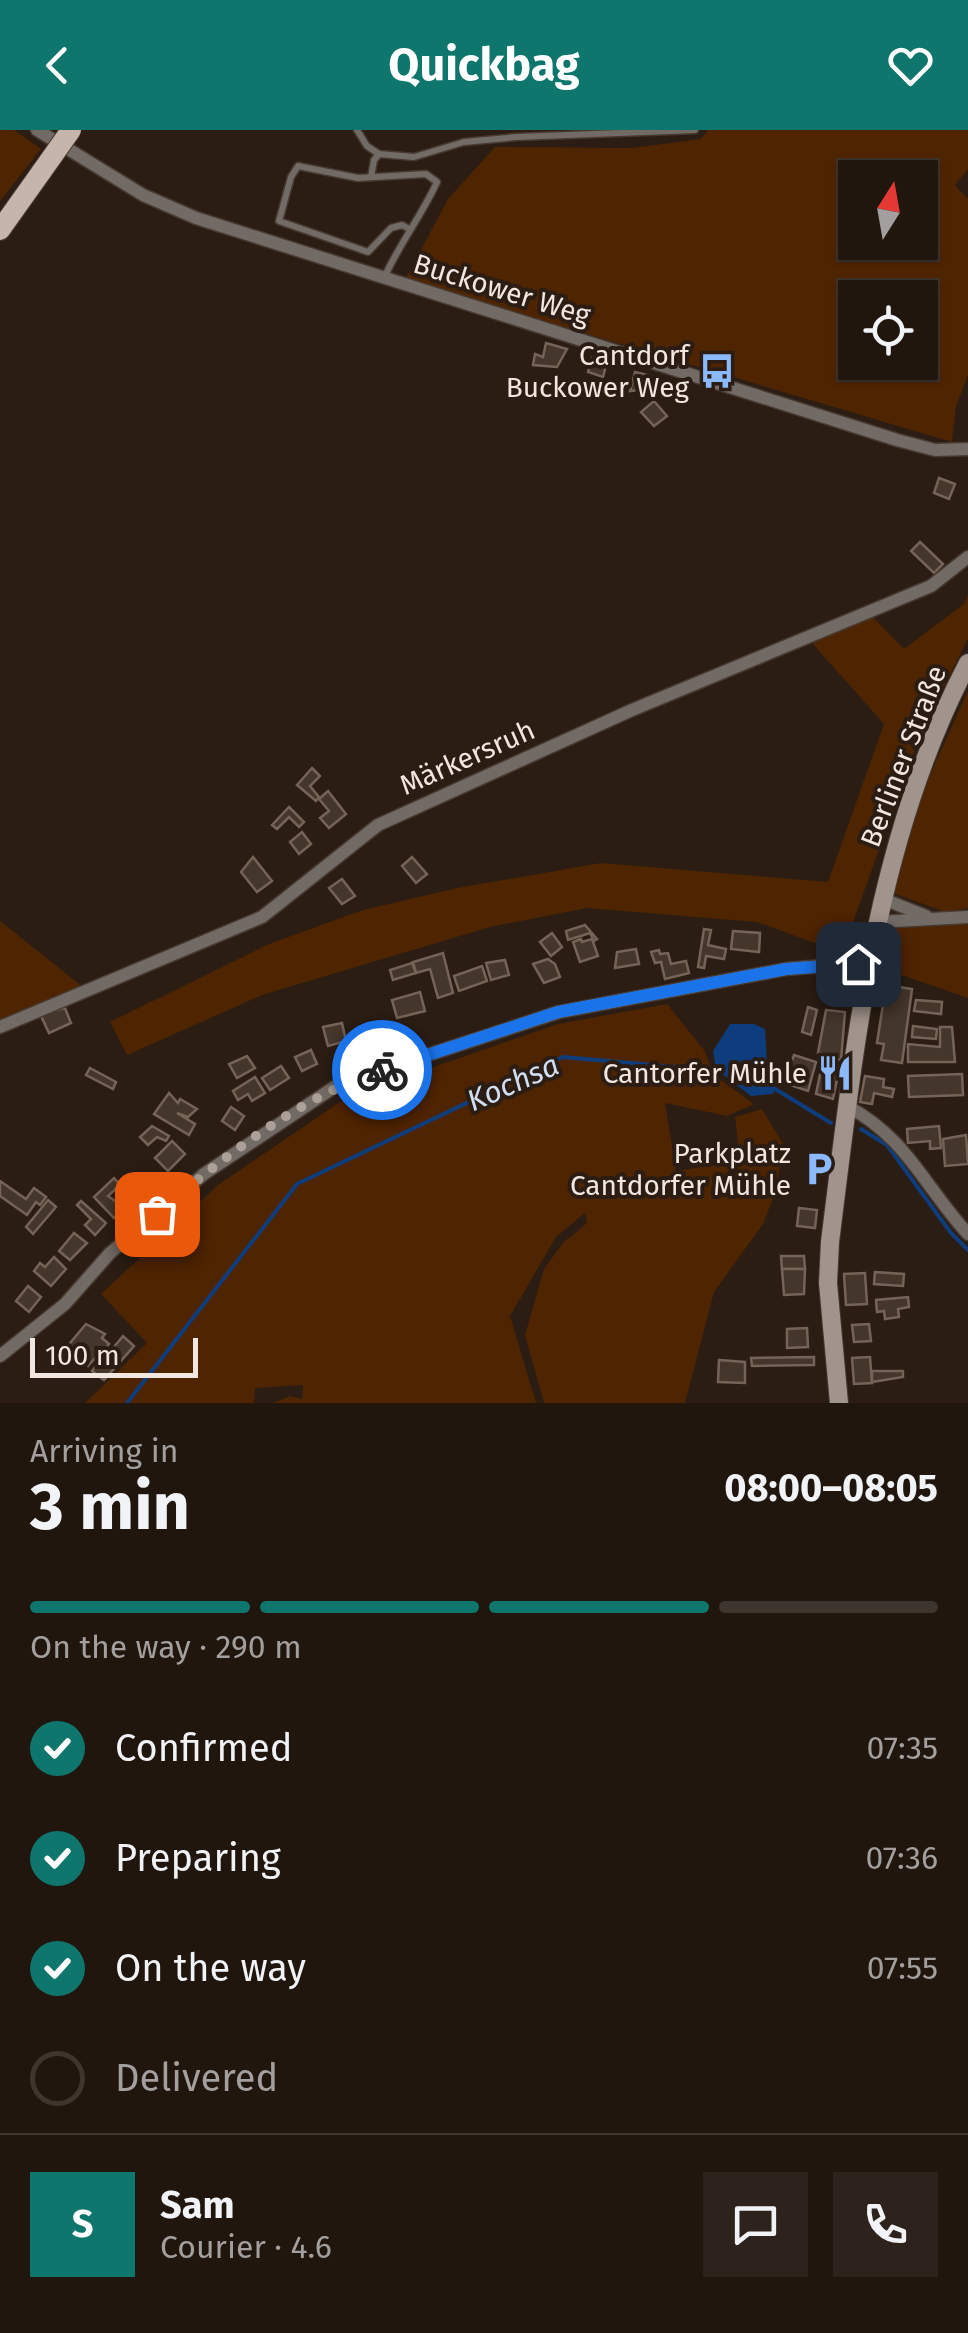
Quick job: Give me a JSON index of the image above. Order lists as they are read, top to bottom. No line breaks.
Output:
{"streets":{"main road":["Berliner Straße"],"street":["Buckower Weg","Märkersruh"]},"water":["Kochsa"],"places":{"bus stop":["Cantdorf Buckower Weg"],"restaurant":["Cantorfer Mühle"],"parking":["Parkplatz Cantdorfer Mühle"]},"scale_bar":"100 m","north":"top","page":{"header":"Quickbag","scale":"100 m","heading":["3 min","Arriving in","08:00–08:05"],"panel":["Sam","Courier · 4.6"],"bar":"On the way · 290 m","list":[["Confirmed","07:35"],["Preparing","07:36"],["On the way","07:55"],"Delivered"],"round":"S"}}
